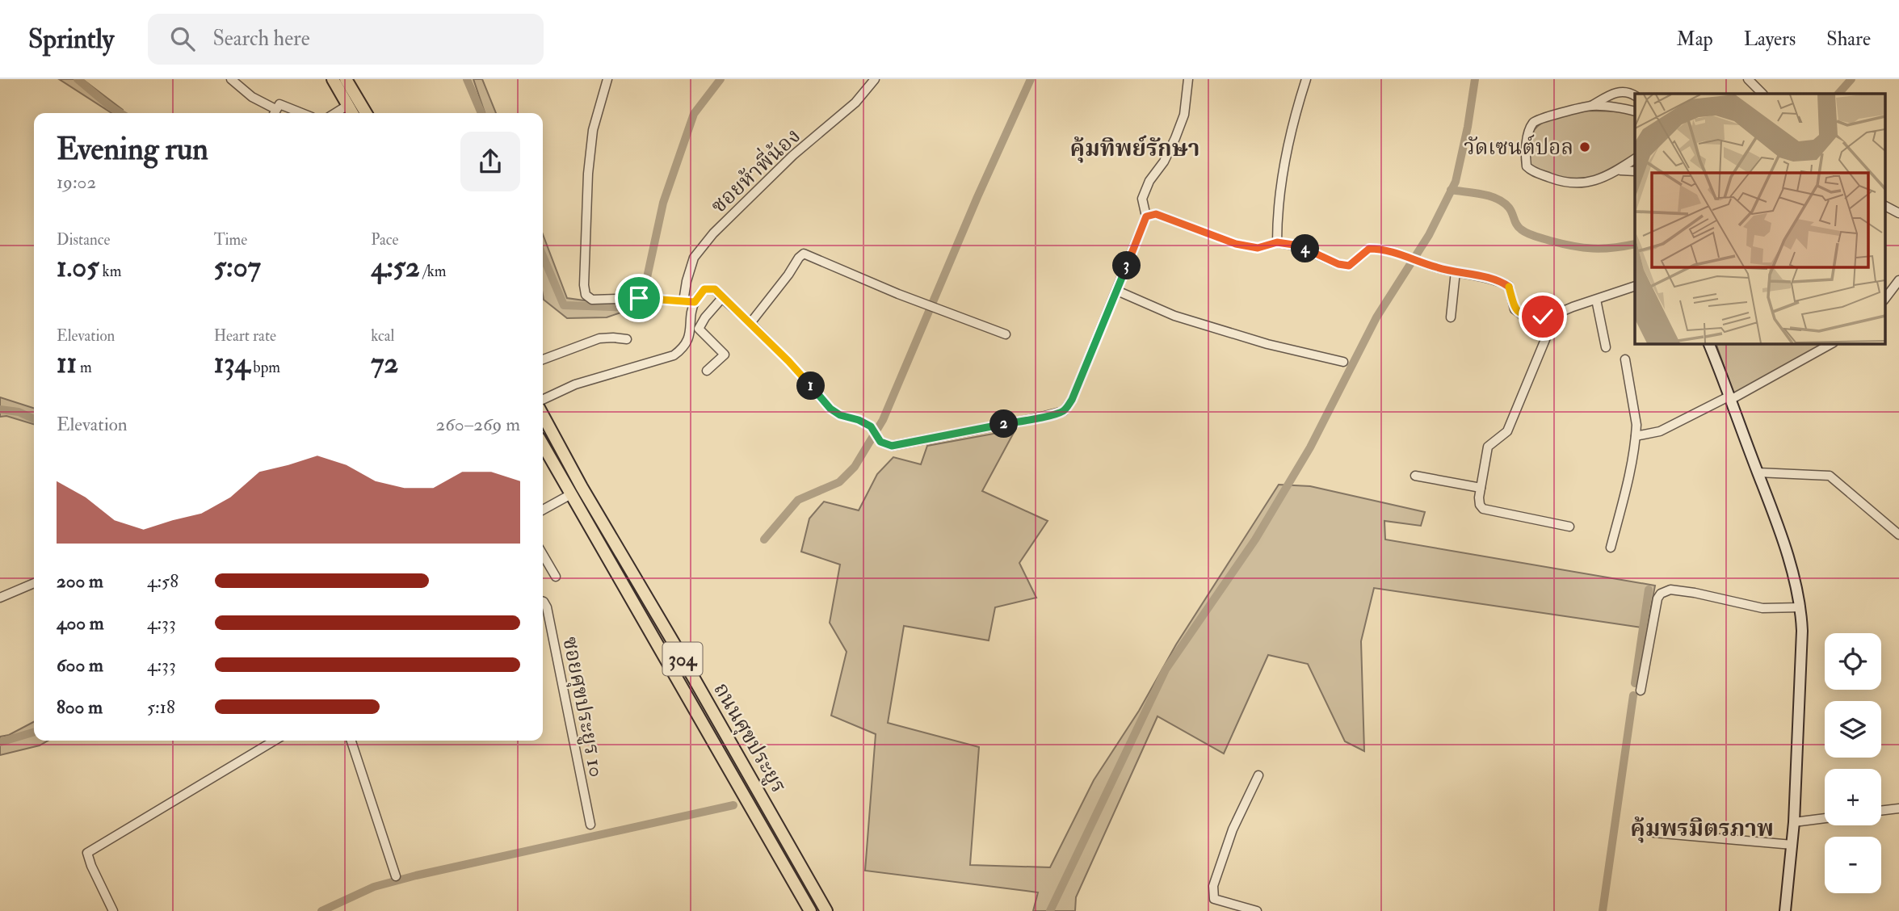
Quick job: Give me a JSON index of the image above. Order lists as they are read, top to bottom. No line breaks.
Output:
{"streets":{"main road":["304","ถนนศุขประยูร"],"street":["ซอยห้าพี่น้อง","ซอยศุขประยูร 10"]},"districts":["คุ้มทิพย์รักษา","คุ้มพรมิตรภาพ"],"places":["วัดเซนต์ปอล"],"page":{"header":"Sprintly","search":"Search here","nav":["Map","Layers","Share"],"heading":["Evening run","19:02"],"stats":[["Distance","1.05 km"],["Time","5:07"],["Pace","4:52 /km"],["Elevation","11 m"],["Heart rate","134 bpm"],["kcal","72"]],"pins":["4","3","1","2"],"chart":["Elevation","260–269 m"],"list":[{"name":"200 m","note":"4:58"},{"name":"400 m","note":"4:33"},{"name":"600 m","note":"4:33"},{"name":"800 m","note":"5:18"}],"map_buttons":["+","−"]}}
